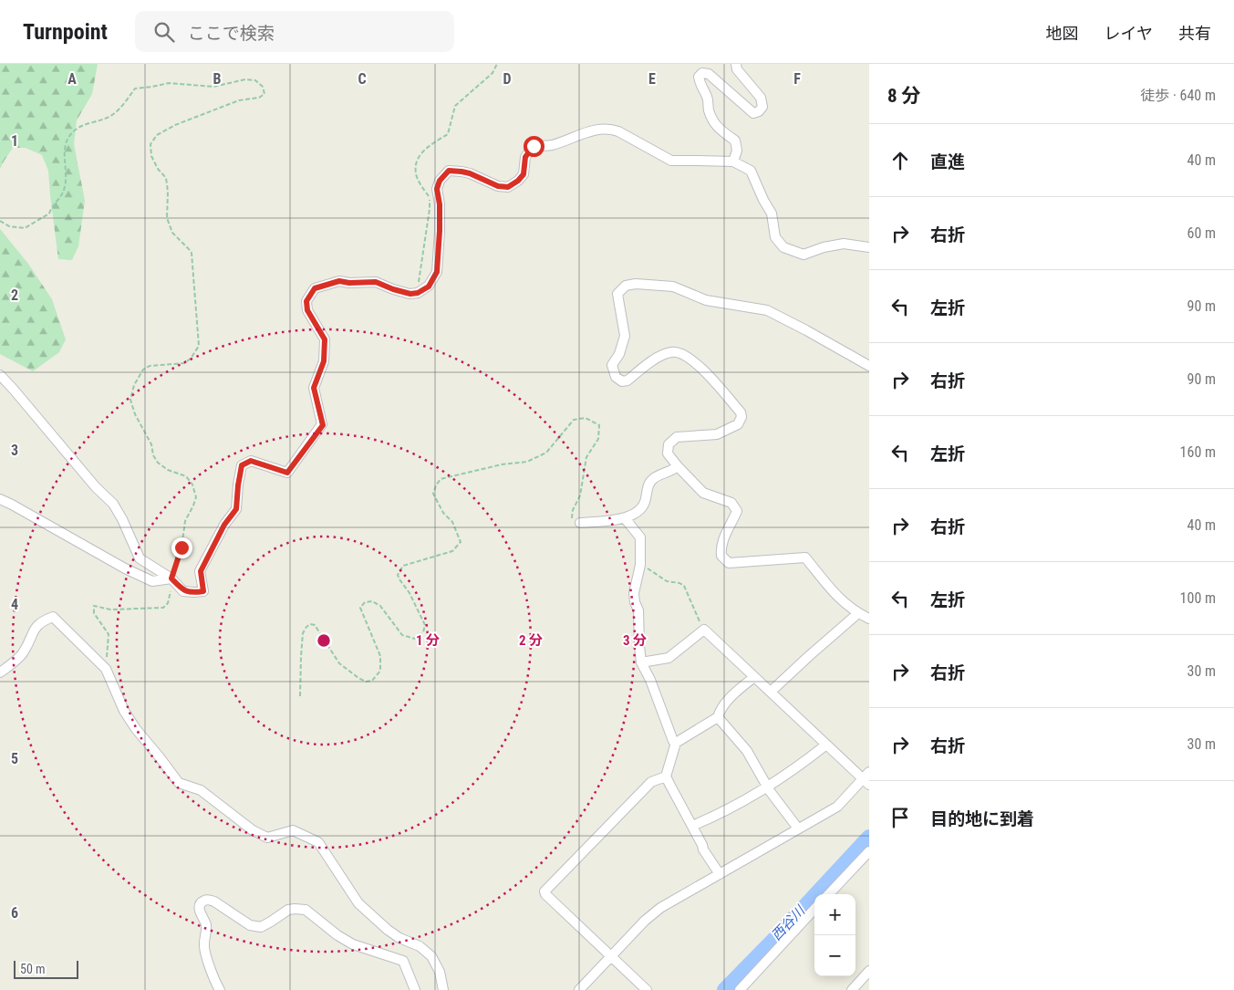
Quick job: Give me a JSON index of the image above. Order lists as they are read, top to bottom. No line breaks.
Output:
{"water":["西谷川"],"scale_bar":"50 m","page":{"header":"Turnpoint","search":"ここで検索","nav":["地図","レイヤ","共有"],"heading":["8 分","徒歩 · 640 m"],"list":[["直進","40 m"],["右折","60 m"],["左折","90 m"],["右折","90 m"],["左折","160 m"],["右折","40 m"],["左折","100 m"],["右折","30 m"],["右折","30 m"],"目的地に到着"],"map_buttons":["+","−"],"scale":"50 m"},"grid":{"columns":["A","B","C","D","E","F"],"rows":["1","2","3","4","5","6"]},"rings":["1 分","2 分","3 分"]}
